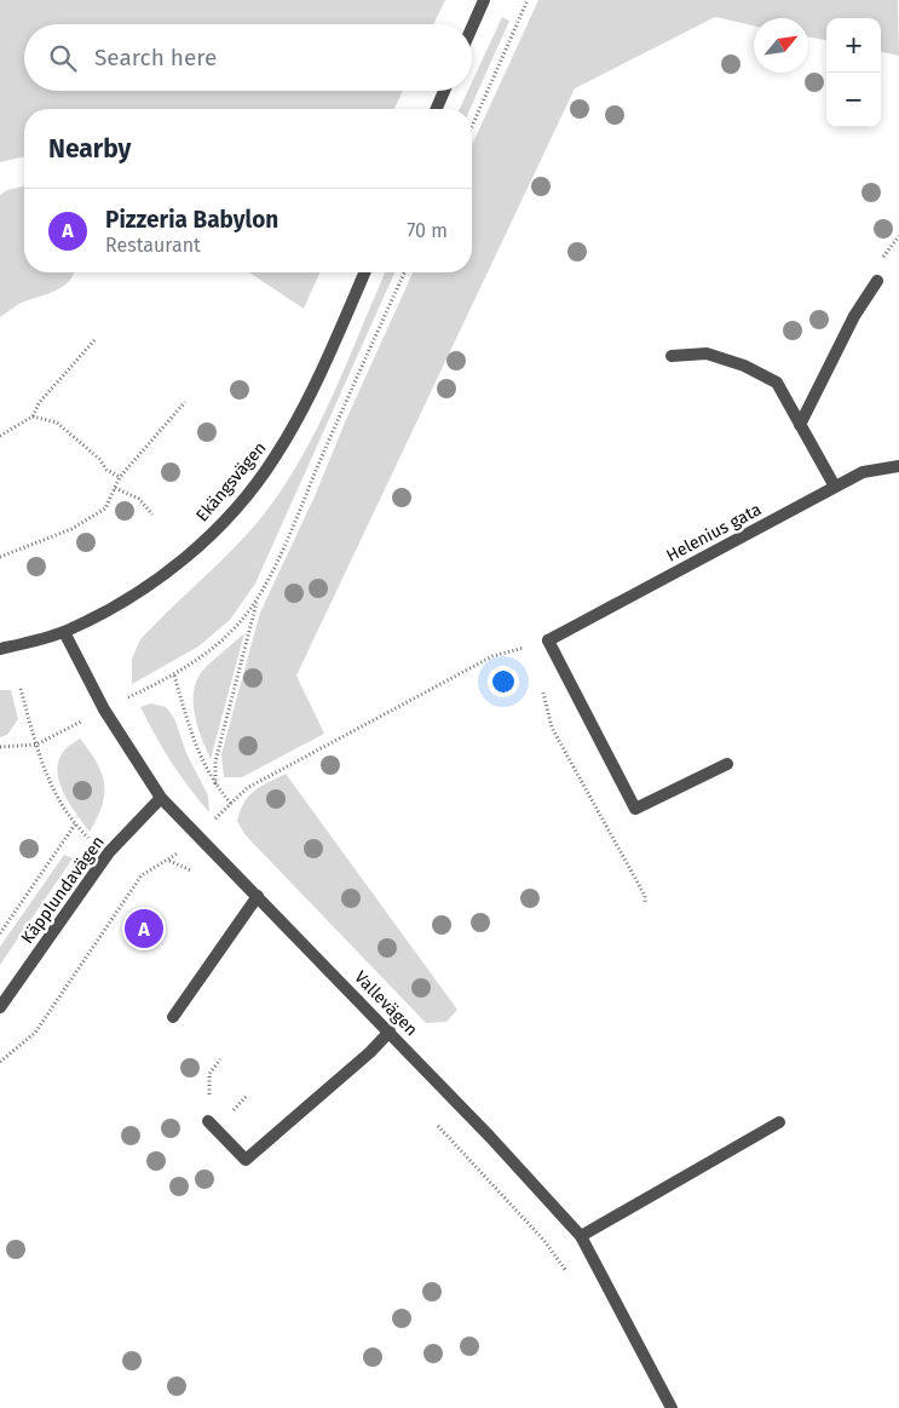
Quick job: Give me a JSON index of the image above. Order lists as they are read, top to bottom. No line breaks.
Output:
{"streets":{"street":["Ekängsvägen","Helenius gata","Käpplundavägen","Vallevägen"]},"crossings":[["Ekängsvägen","Vallevägen"],["Käpplundavägen","Vallevägen"]],"north":"top right","page":{"map_buttons":["+","−"],"search":"Search here","heading":"Nearby","list":[{"mark":"A","name":"Pizzeria Babylon","note":"Restaurant","value":"70 m"}],"pins":"A"}}
